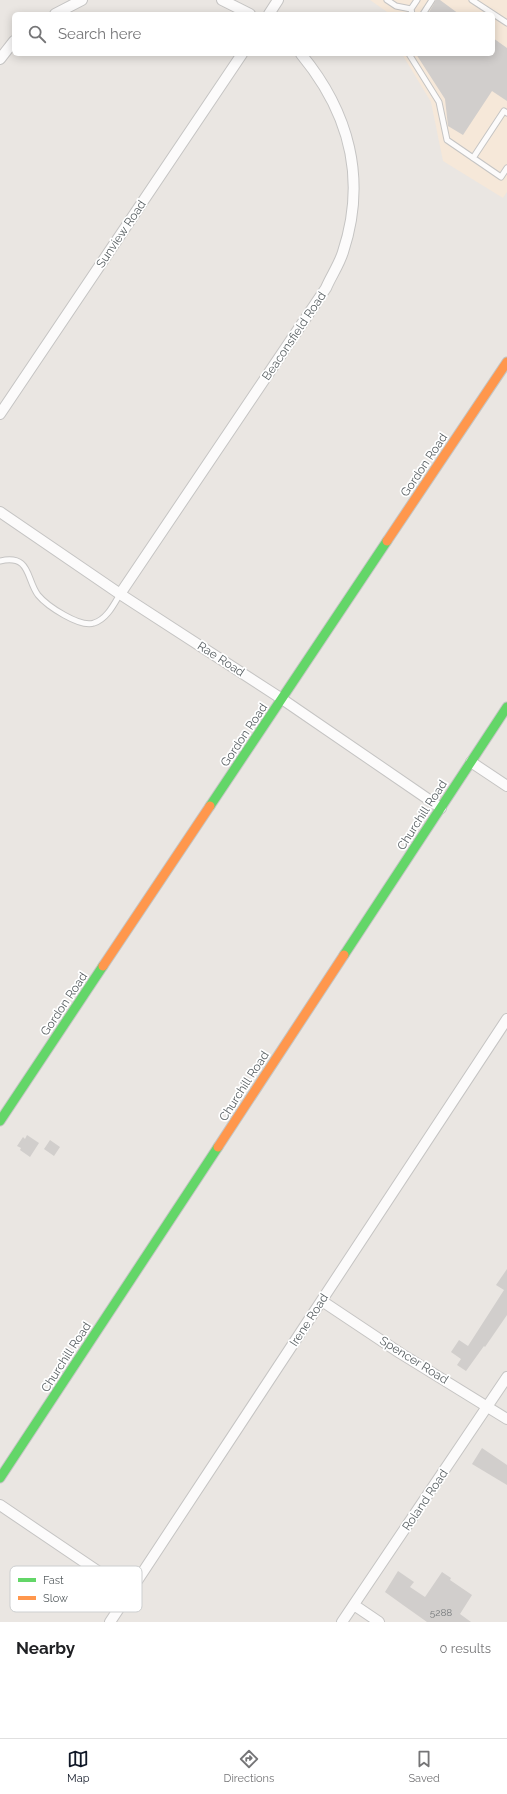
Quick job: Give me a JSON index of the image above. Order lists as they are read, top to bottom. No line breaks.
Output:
{"streets":{"street":["Sunview Road","Beaconsfield Road","Gordon Road","Rae Road","Churchill Road","Irene Road","Spencer Road","Roland Road"]},"crossings":[["Beaconsfield Road","Rae Road"],["Gordon Road","Rae Road"],["Rae Road","Churchill Road"],["Irene Road","Spencer Road"],["Spencer Road","Roland Road"]],"house_numbers":["5288"],"legend":["Fast","Slow"],"page":{"search":"Search here","heading":["Nearby","0 results"],"nav":["Map","Directions","Saved"]}}
